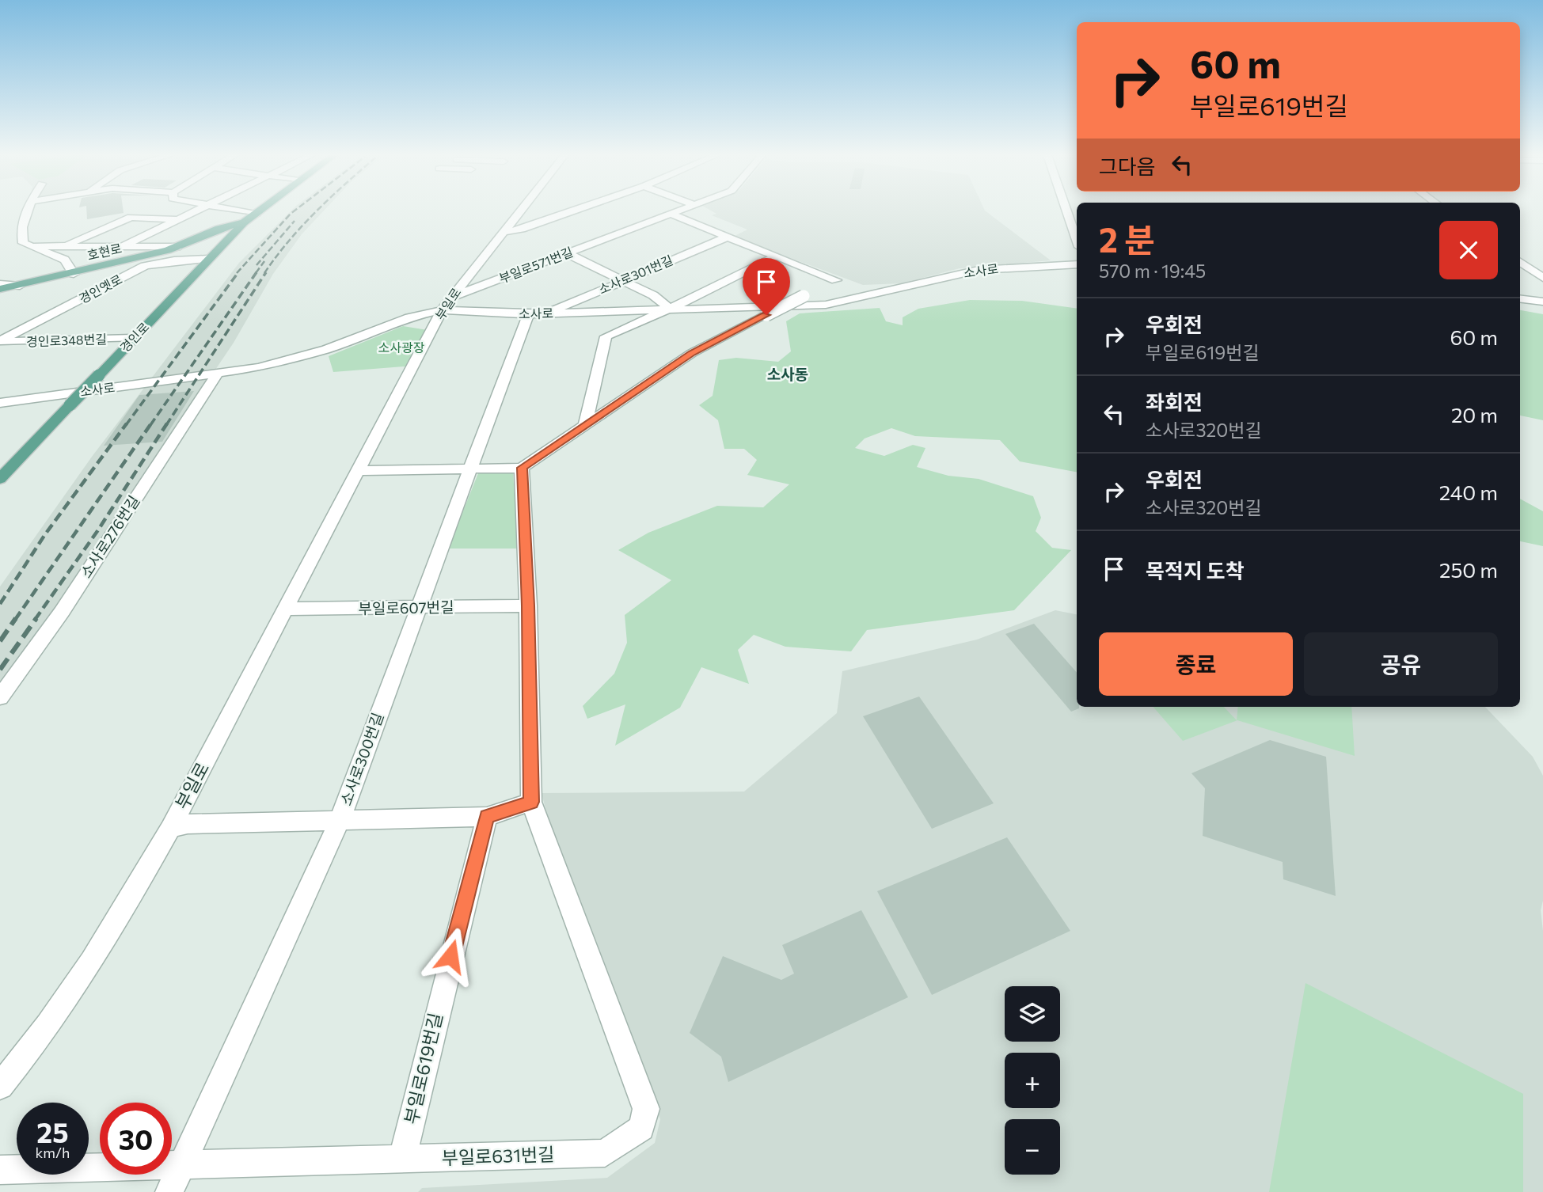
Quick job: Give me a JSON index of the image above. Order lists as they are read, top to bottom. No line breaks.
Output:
{"streets":{"main road":["호현로","경인로"],"street":["부일로571번길","소사로","소사로301번길","경인옛로","부일로","경인로348번길","소사로276번길","부일로607번길","소사로300번길","부일로619번길","부일로631번길"]},"crossings":[["호현로","경인로"],["부일로571번길","부일로"],["소사로","소사로301번길"],["소사로","부일로"],["소사로","소사로276번길"],["소사로","소사로300번길"],["소사로301번길","소사로300번길"],["경인옛로","경인로"],["경인옛로","경인로348번길"],["부일로","부일로607번길"],["경인로","경인로348번길"],["부일로607번길","소사로300번길"],["부일로607번길","부일로631번길"],["소사로300번길","부일로631번길"],["부일로619번길","부일로631번길"]],"districts":["소사동"],"parks":["소사광장"],"page":{"turn":["60 m","부일로619번길"],"then":"그다음","heading":["2 분","570 m · 19:45"],"list":[{"name":"우회전","note":"부일로619번길","value":"60 m"},{"name":"좌회전","note":"소사로320번길","value":"20 m"},{"name":"우회전","note":"소사로320번길","value":"240 m"},{"name":"목적지 도착","value":"250 m"}],"buttons":["종료","공유"],"map_buttons":["+","−"],"speed":"25 km/h","limit":"30"}}
